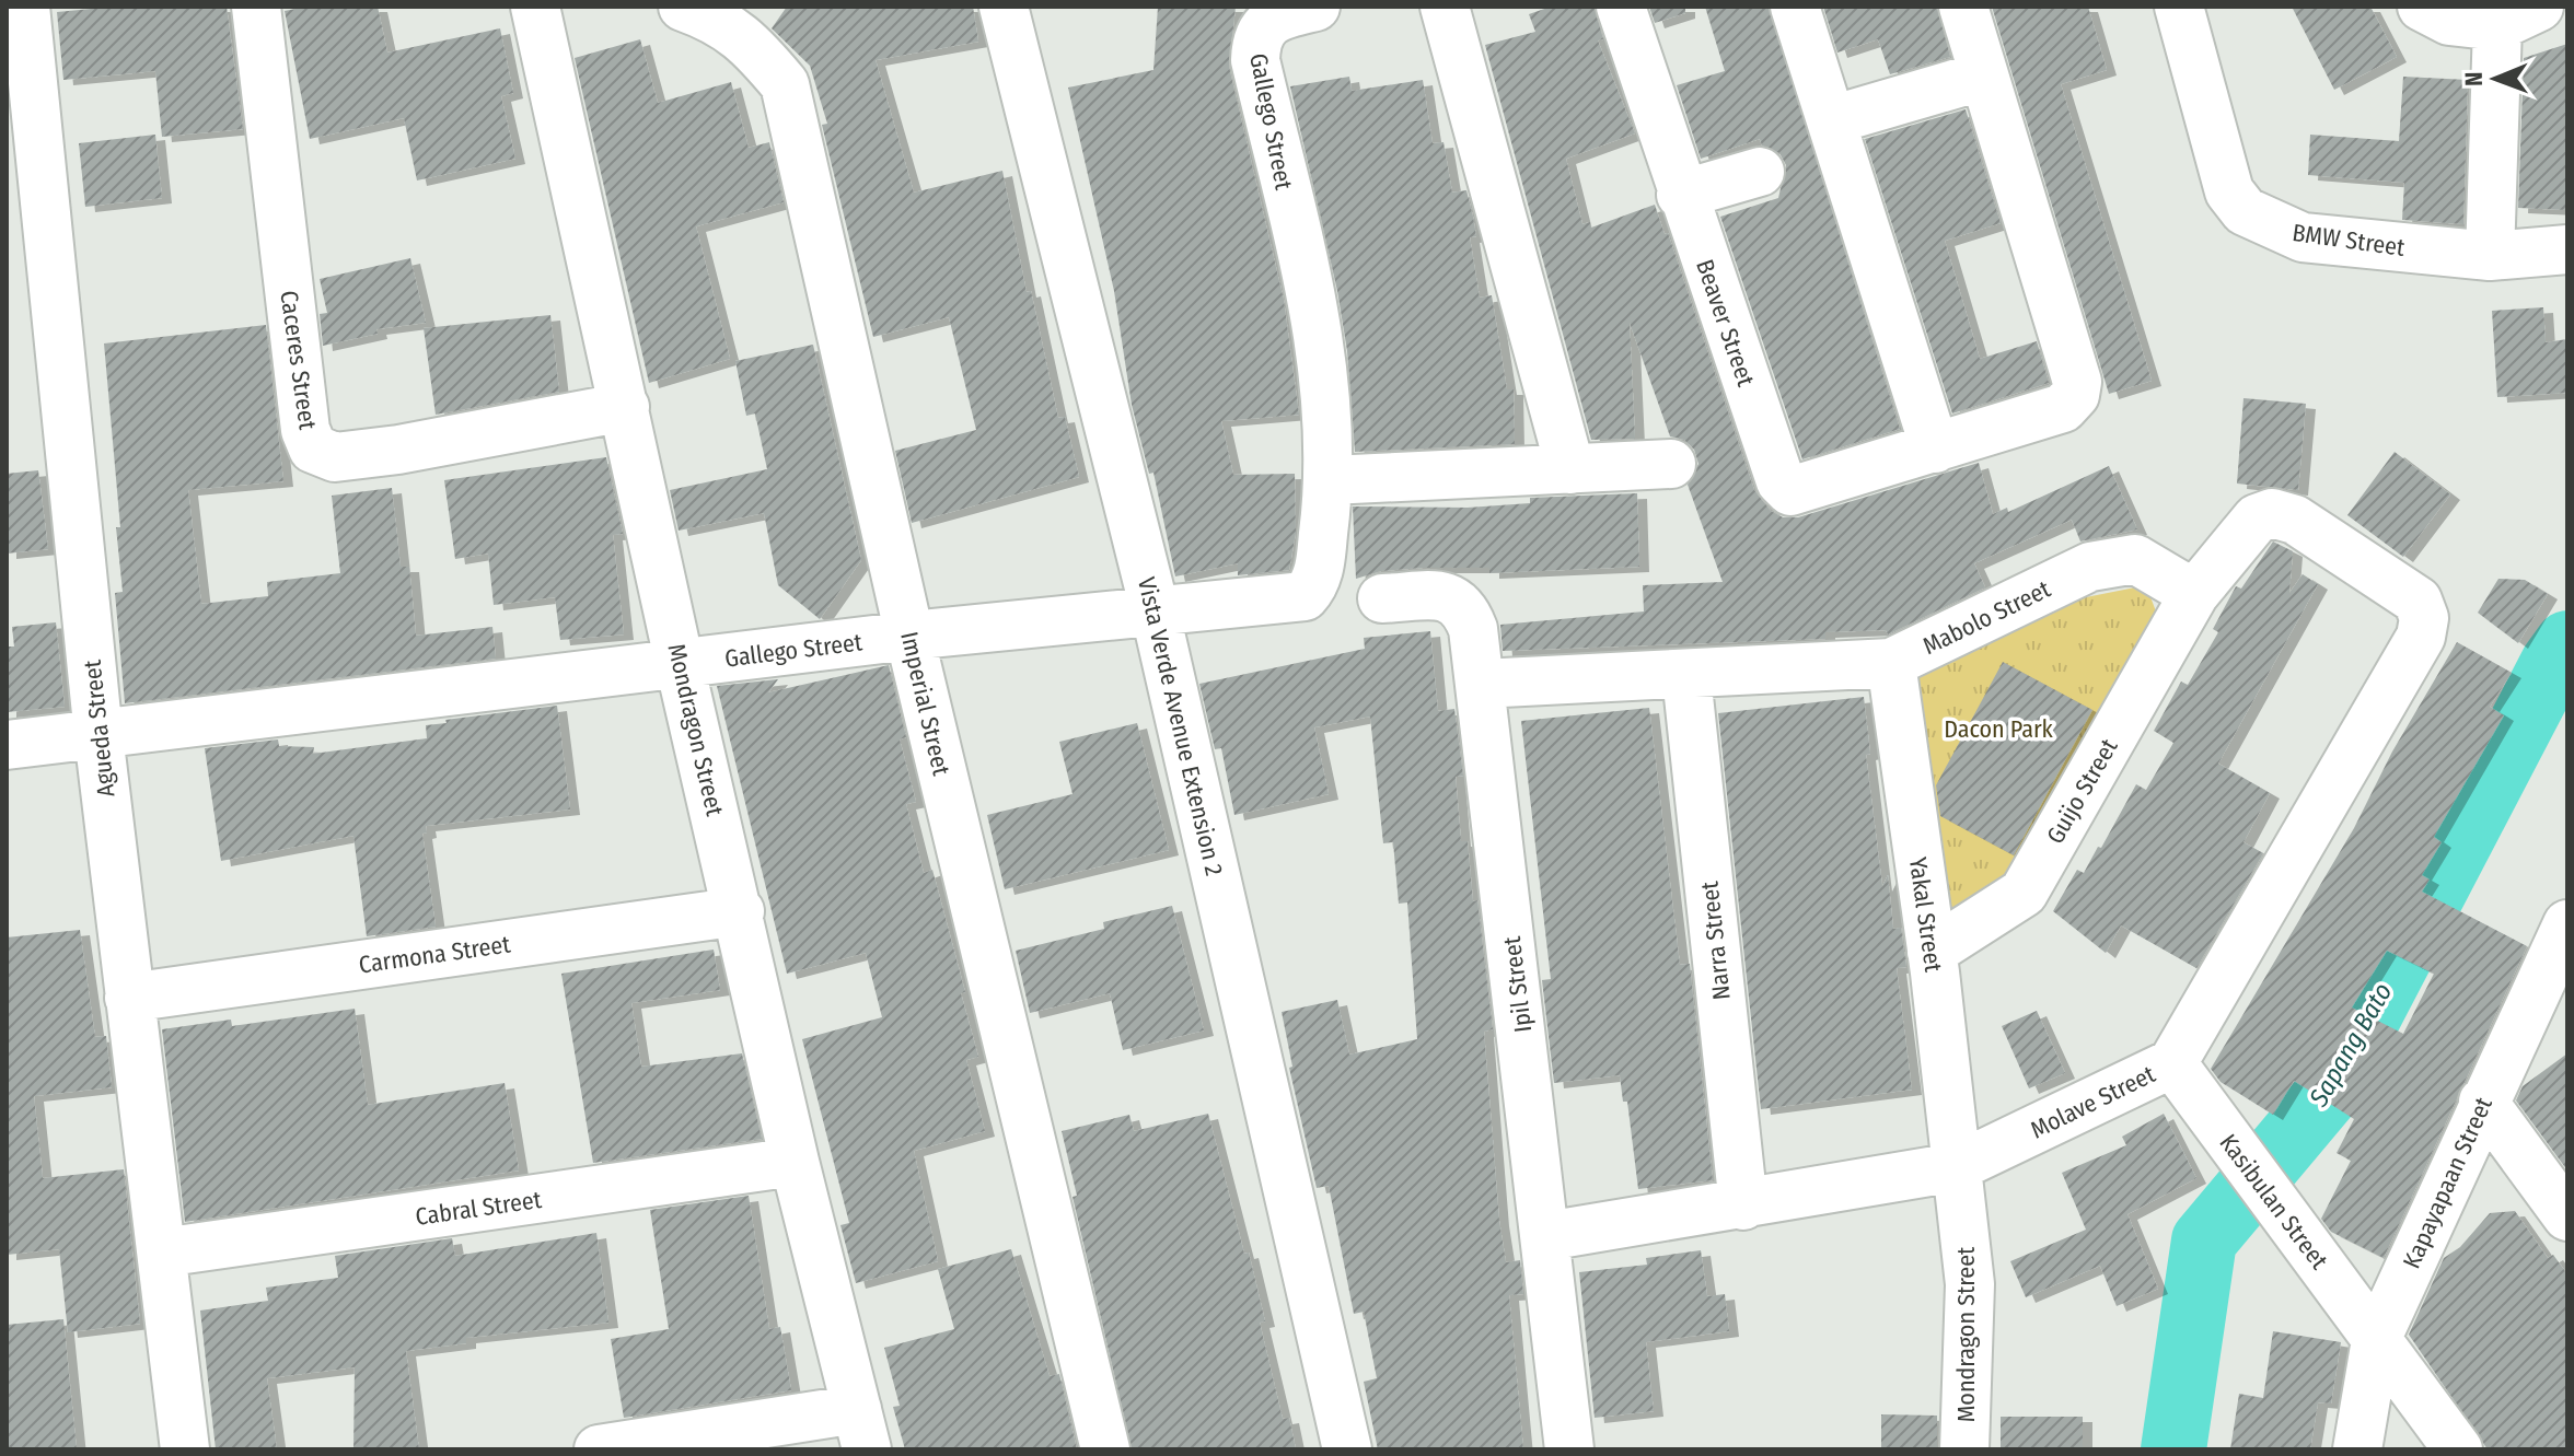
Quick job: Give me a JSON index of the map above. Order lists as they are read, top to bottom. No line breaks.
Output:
{"streets":{"street":["Gallego Street","BMW Street","Beaver Street","Caceres Street","Mabolo Street","Imperial Street","Vista Verde Avenue Extension 2","Agueda Street","Mondragon Street","Guijo Street","Yakal Street","Narra Street","Carmona Street","Ipil Street","Molave Street","Kapayapaan Street","Kasibulan Street","Cabral Street"]},"crossings":[["Gallego Street","Imperial Street"],["Gallego Street","Vista Verde Avenue Extension 2"],["Gallego Street","Agueda Street"],["Gallego Street","Mondragon Street"],["Caceres Street","Mondragon Street"],["Mabolo Street","Guijo Street"],["Mabolo Street","Yakal Street"],["Mabolo Street","Narra Street"],["Mabolo Street","Ipil Street"],["Mabolo Street","Molave Street"],["Agueda Street","Carmona Street"],["Agueda Street","Cabral Street"],["Mondragon Street","Yakal Street"],["Mondragon Street","Carmona Street"],["Mondragon Street","Molave Street"],["Mondragon Street","Cabral Street"],["Guijo Street","Yakal Street"],["Guijo Street","Molave Street"],["Yakal Street","Molave Street"],["Narra Street","Molave Street"],["Ipil Street","Molave Street"],["Molave Street","Kasibulan Street"],["Kapayapaan Street","Kasibulan Street"]],"water":["Sapang Bato"],"parks":["Dacon Park"],"north":"left"}
